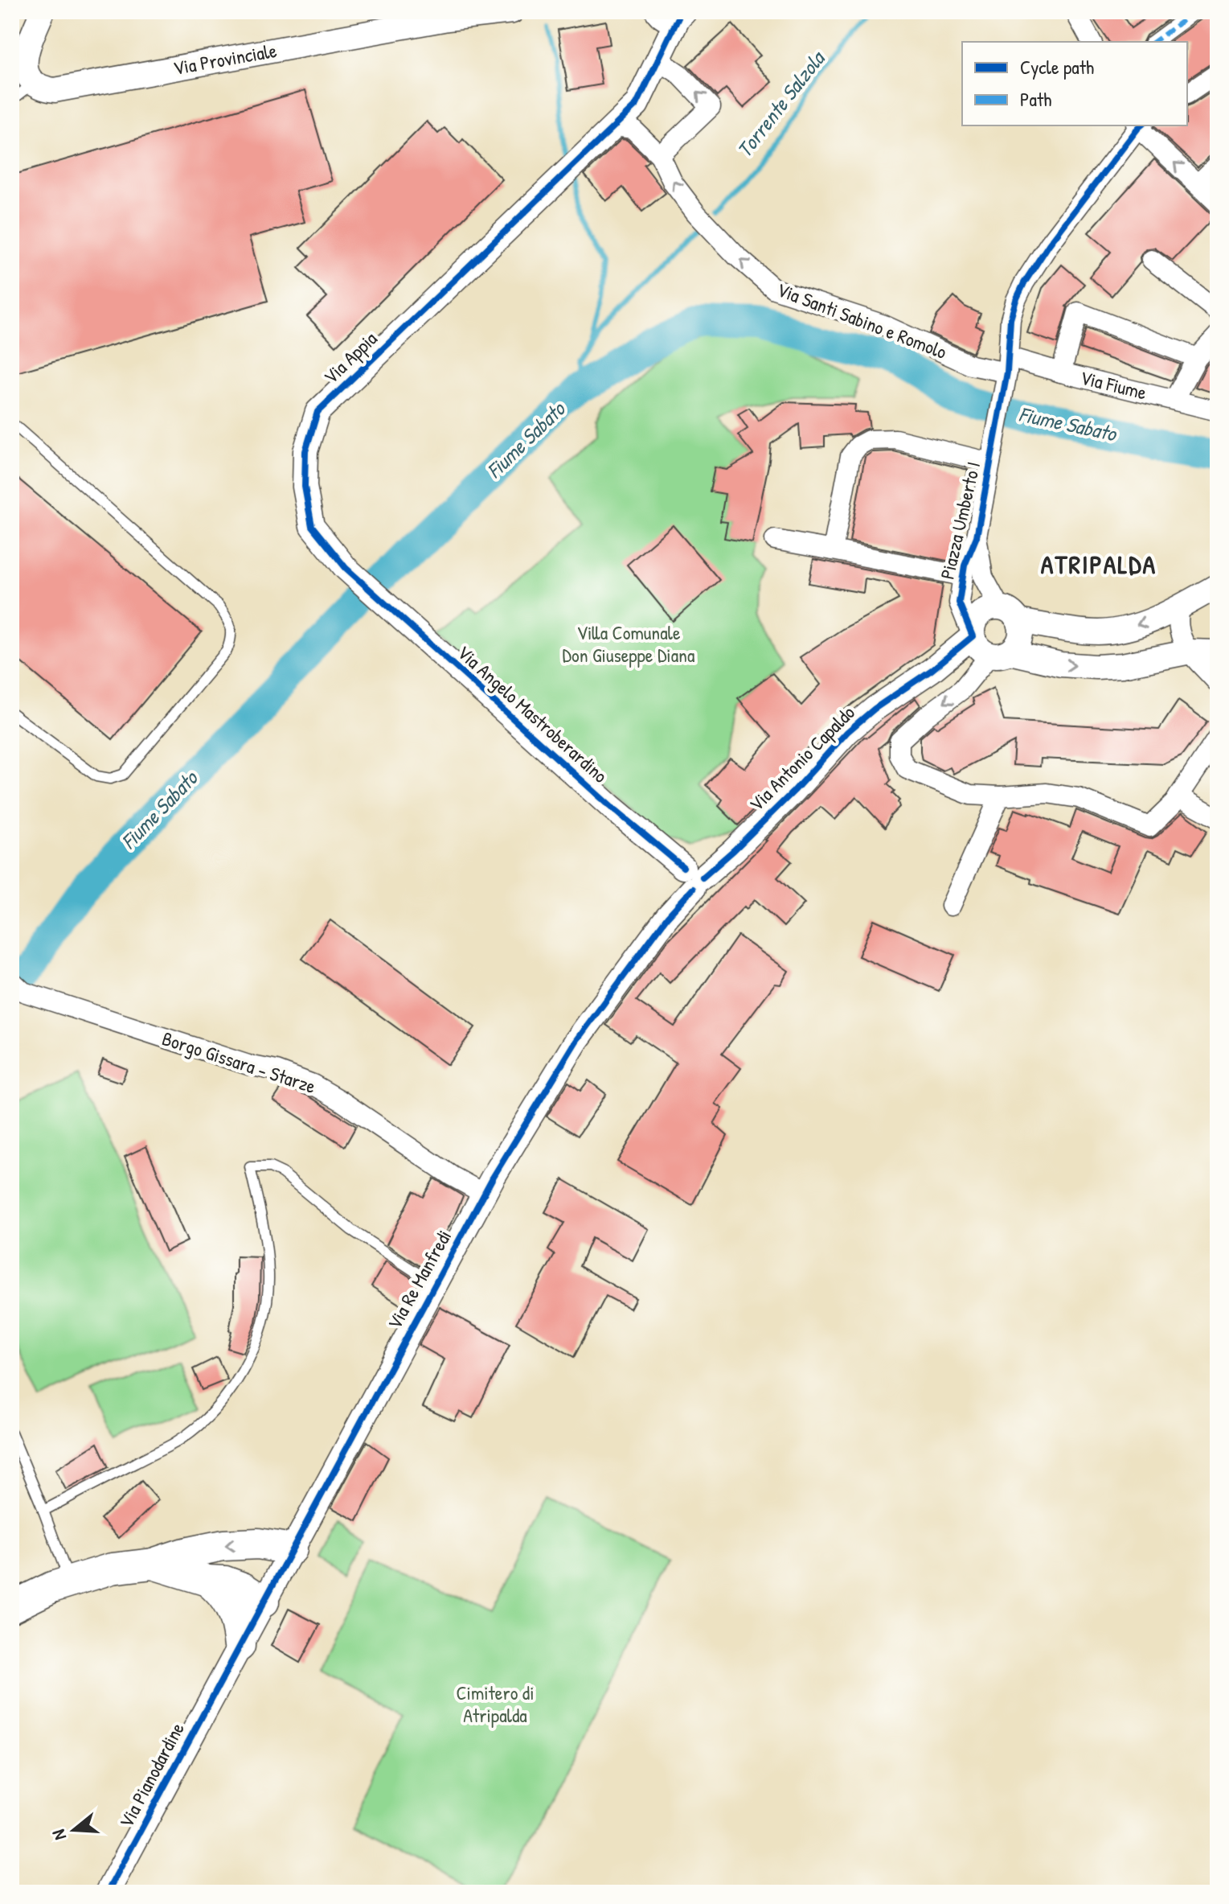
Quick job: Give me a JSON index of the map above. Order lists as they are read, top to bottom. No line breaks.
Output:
{"streets":{"street":["Via Provinciale","Via Santi Sabino e Romolo","Via Appia","Via Fiume","Piazza Umberto I","Via Angelo Mastroberardino","Via Antonio Capaldo","Borgo Gissara - Starze","Via Re Manfredi","Via Pianodardine"]},"crossings":[["Via Santi Sabino e Romolo","Via Appia"],["Via Santi Sabino e Romolo","Via Fiume"],["Via Santi Sabino e Romolo","Piazza Umberto I"],["Via Appia","Via Angelo Mastroberardino"],["Via Fiume","Piazza Umberto I"],["Via Angelo Mastroberardino","Via Antonio Capaldo"],["Via Angelo Mastroberardino","Via Re Manfredi"],["Via Antonio Capaldo","Via Re Manfredi"],["Borgo Gissara - Starze","Via Re Manfredi"],["Via Re Manfredi","Via Pianodardine"]],"one_way":["Via Santi Sabino e Romolo"],"districts":["ATRIPALDA"],"water":["Torrente Salzola","Fiume Sabato"],"parks":["Villa Comunale Don Giuseppe Diana","Cimitero di Atripalda"],"legend":["Cycle path","Path"],"north":"left"}
